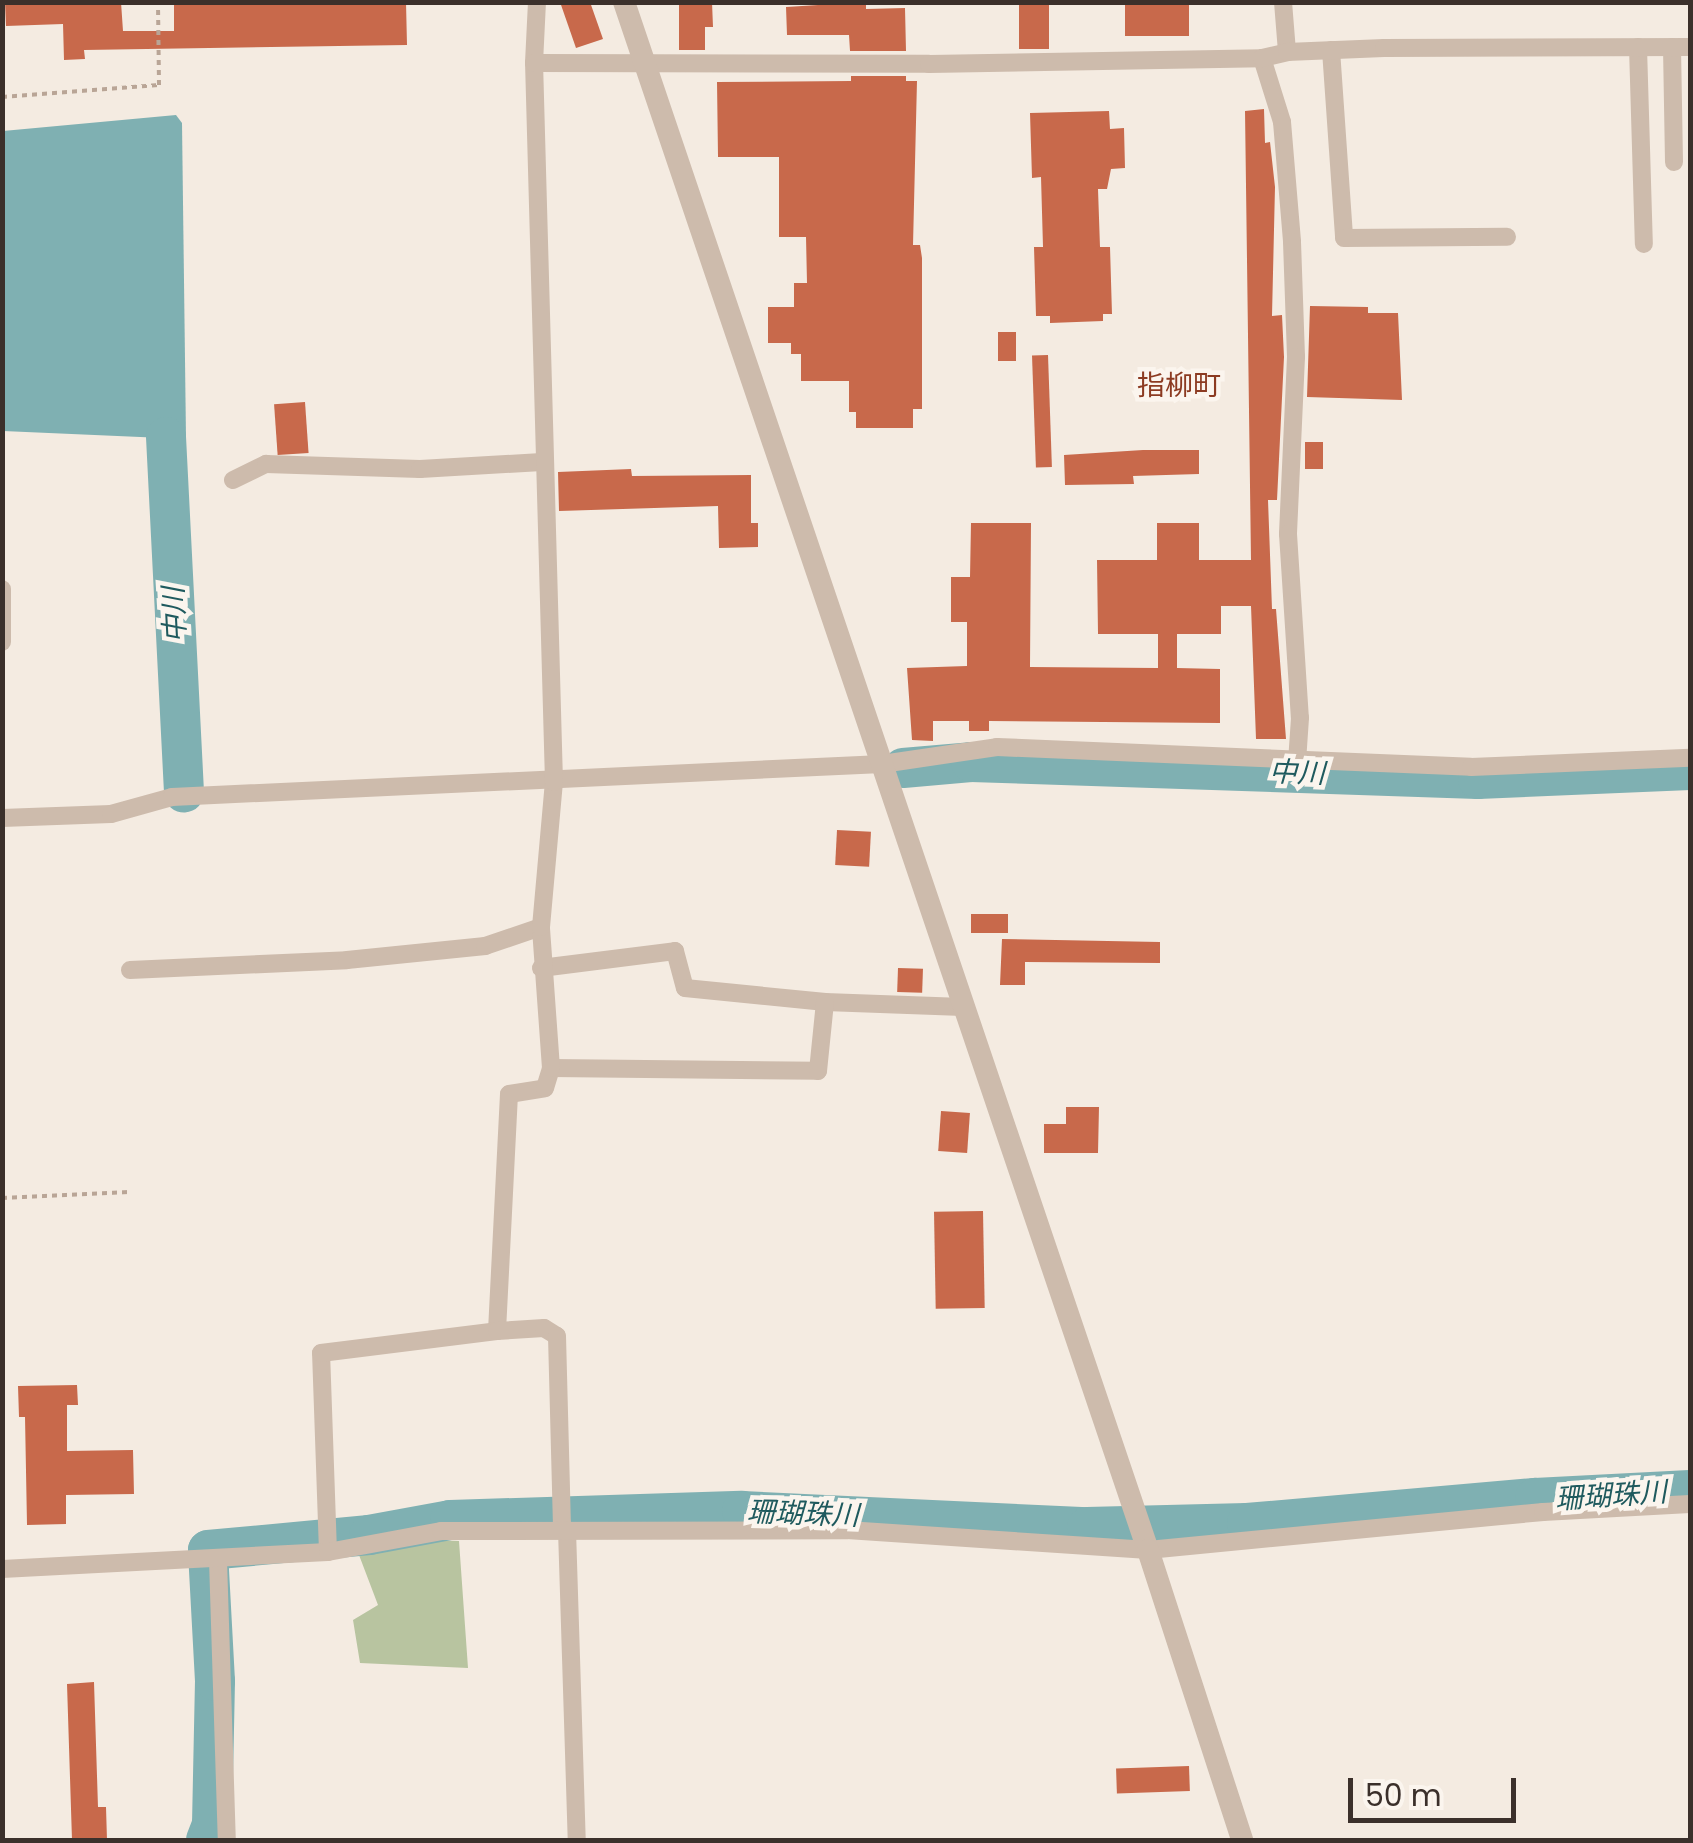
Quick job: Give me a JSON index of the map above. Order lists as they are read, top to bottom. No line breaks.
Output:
{"districts":["指柳町"],"water":["中川","珊瑚珠川"],"scale_bar":"50 m"}
